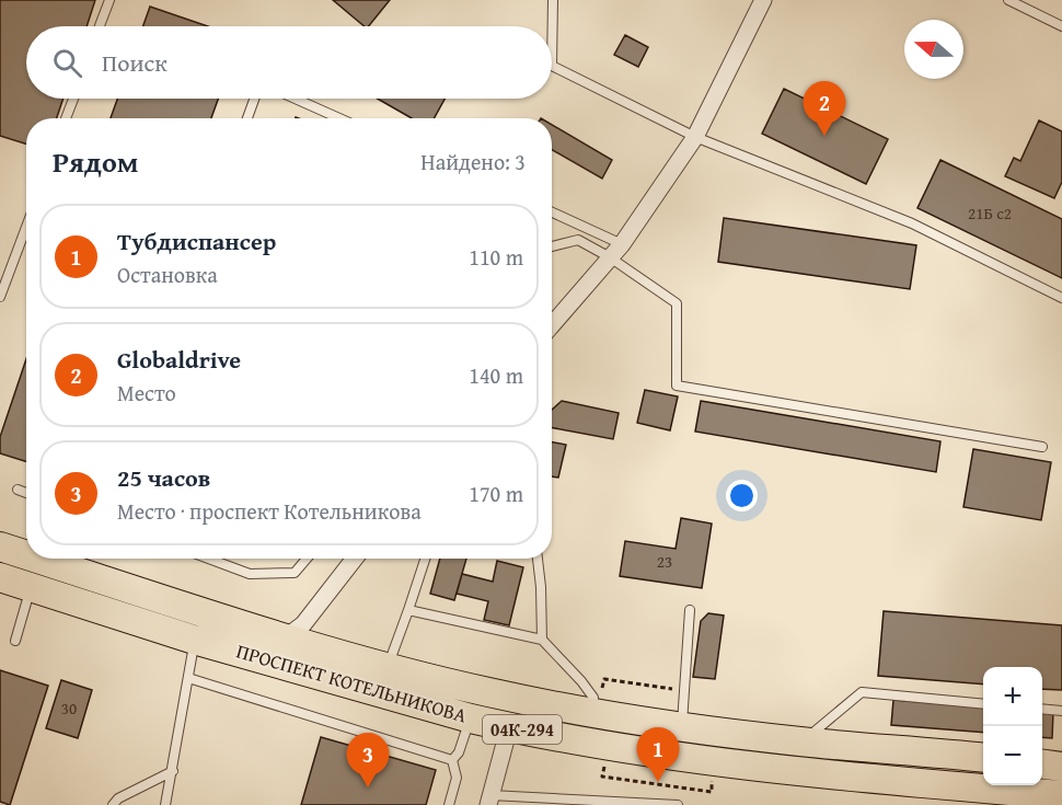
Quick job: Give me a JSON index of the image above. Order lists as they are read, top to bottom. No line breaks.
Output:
{"streets":{"highway":["ПРОСПЕКТ КОТЕЛЬНИКОВА","04К-294"]},"house_numbers":["21Б с2","23","30"],"north":"left","page":{"search":"Поиск","pins":["2","1","3"],"heading":["Рядом","Найдено: 3"],"list":[{"mark":"1","name":"Тубдиспансер","note":"Остановка","value":"110 m"},{"mark":"2","name":"Globaldrive","note":"Место","value":"140 m"},{"mark":"3","name":"25 часов","note":"Место · проспект Котельникова","value":"170 m"}],"map_buttons":["+","−"]}}
